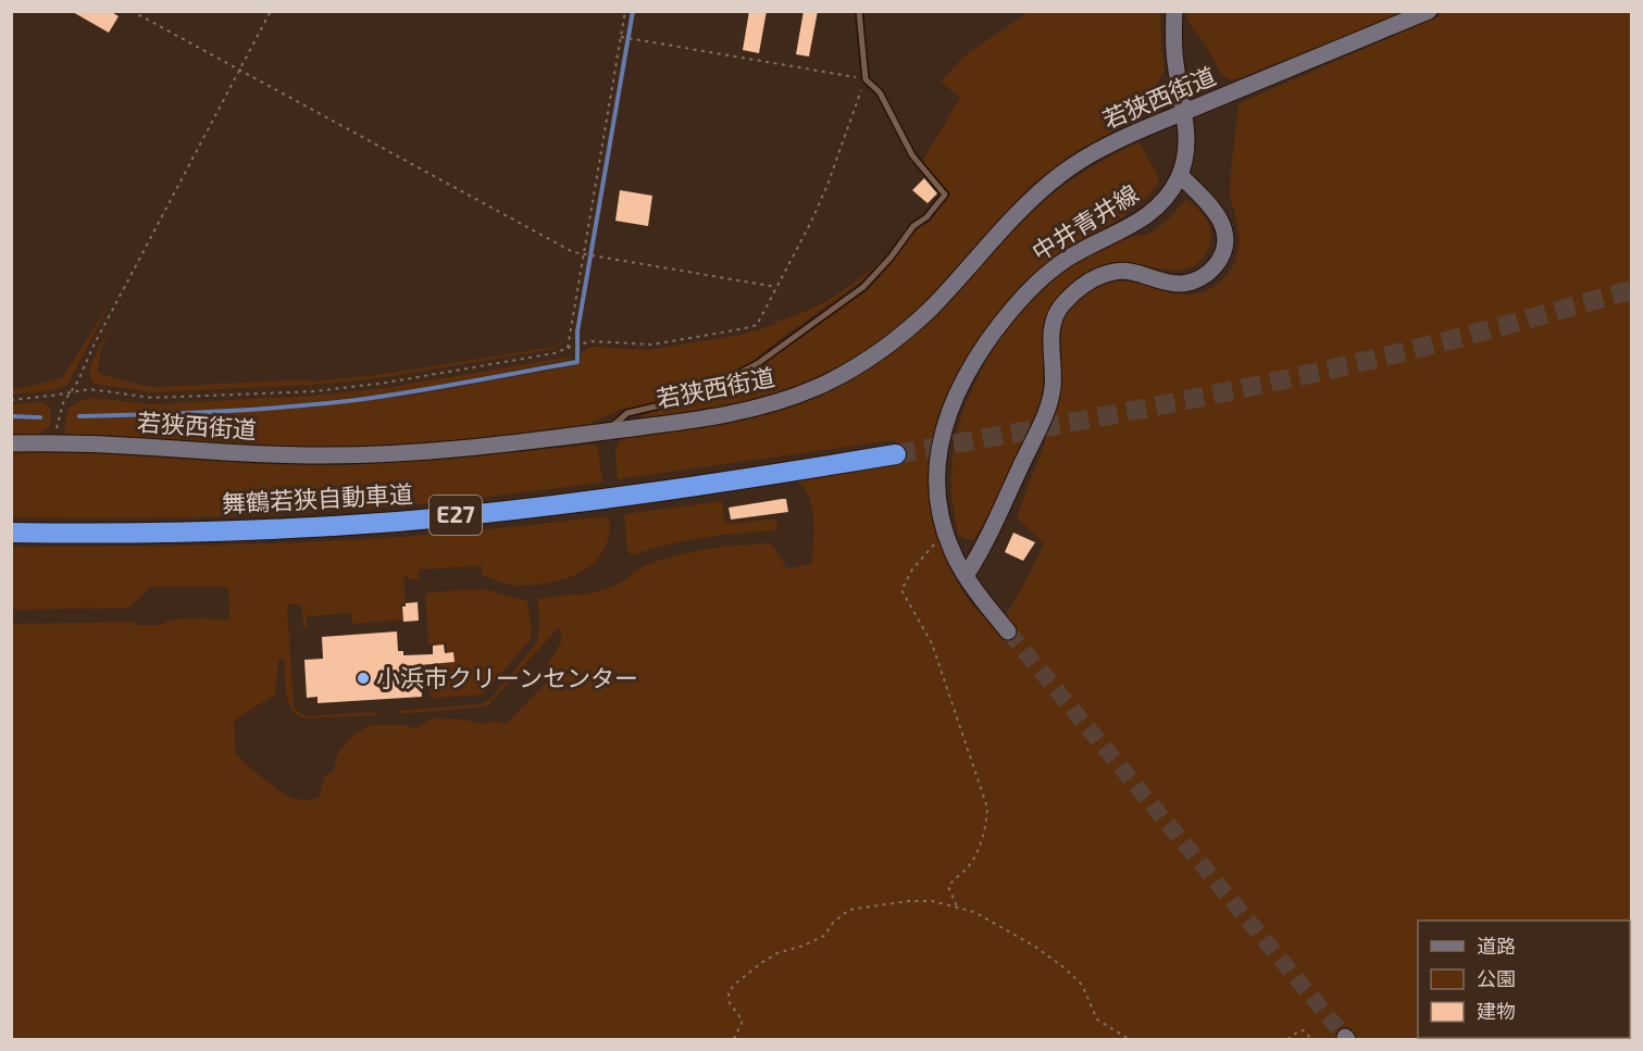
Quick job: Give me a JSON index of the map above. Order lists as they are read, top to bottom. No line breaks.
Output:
{"streets":{"highway":["舞鶴若狭自動車道","E27"],"street":["若狭西街道","中井青井線"]},"crossings":[["若狭西街道","中井青井線"]],"places":["小浜市クリーンセンター"],"legend":["道路","公園","建物"]}
